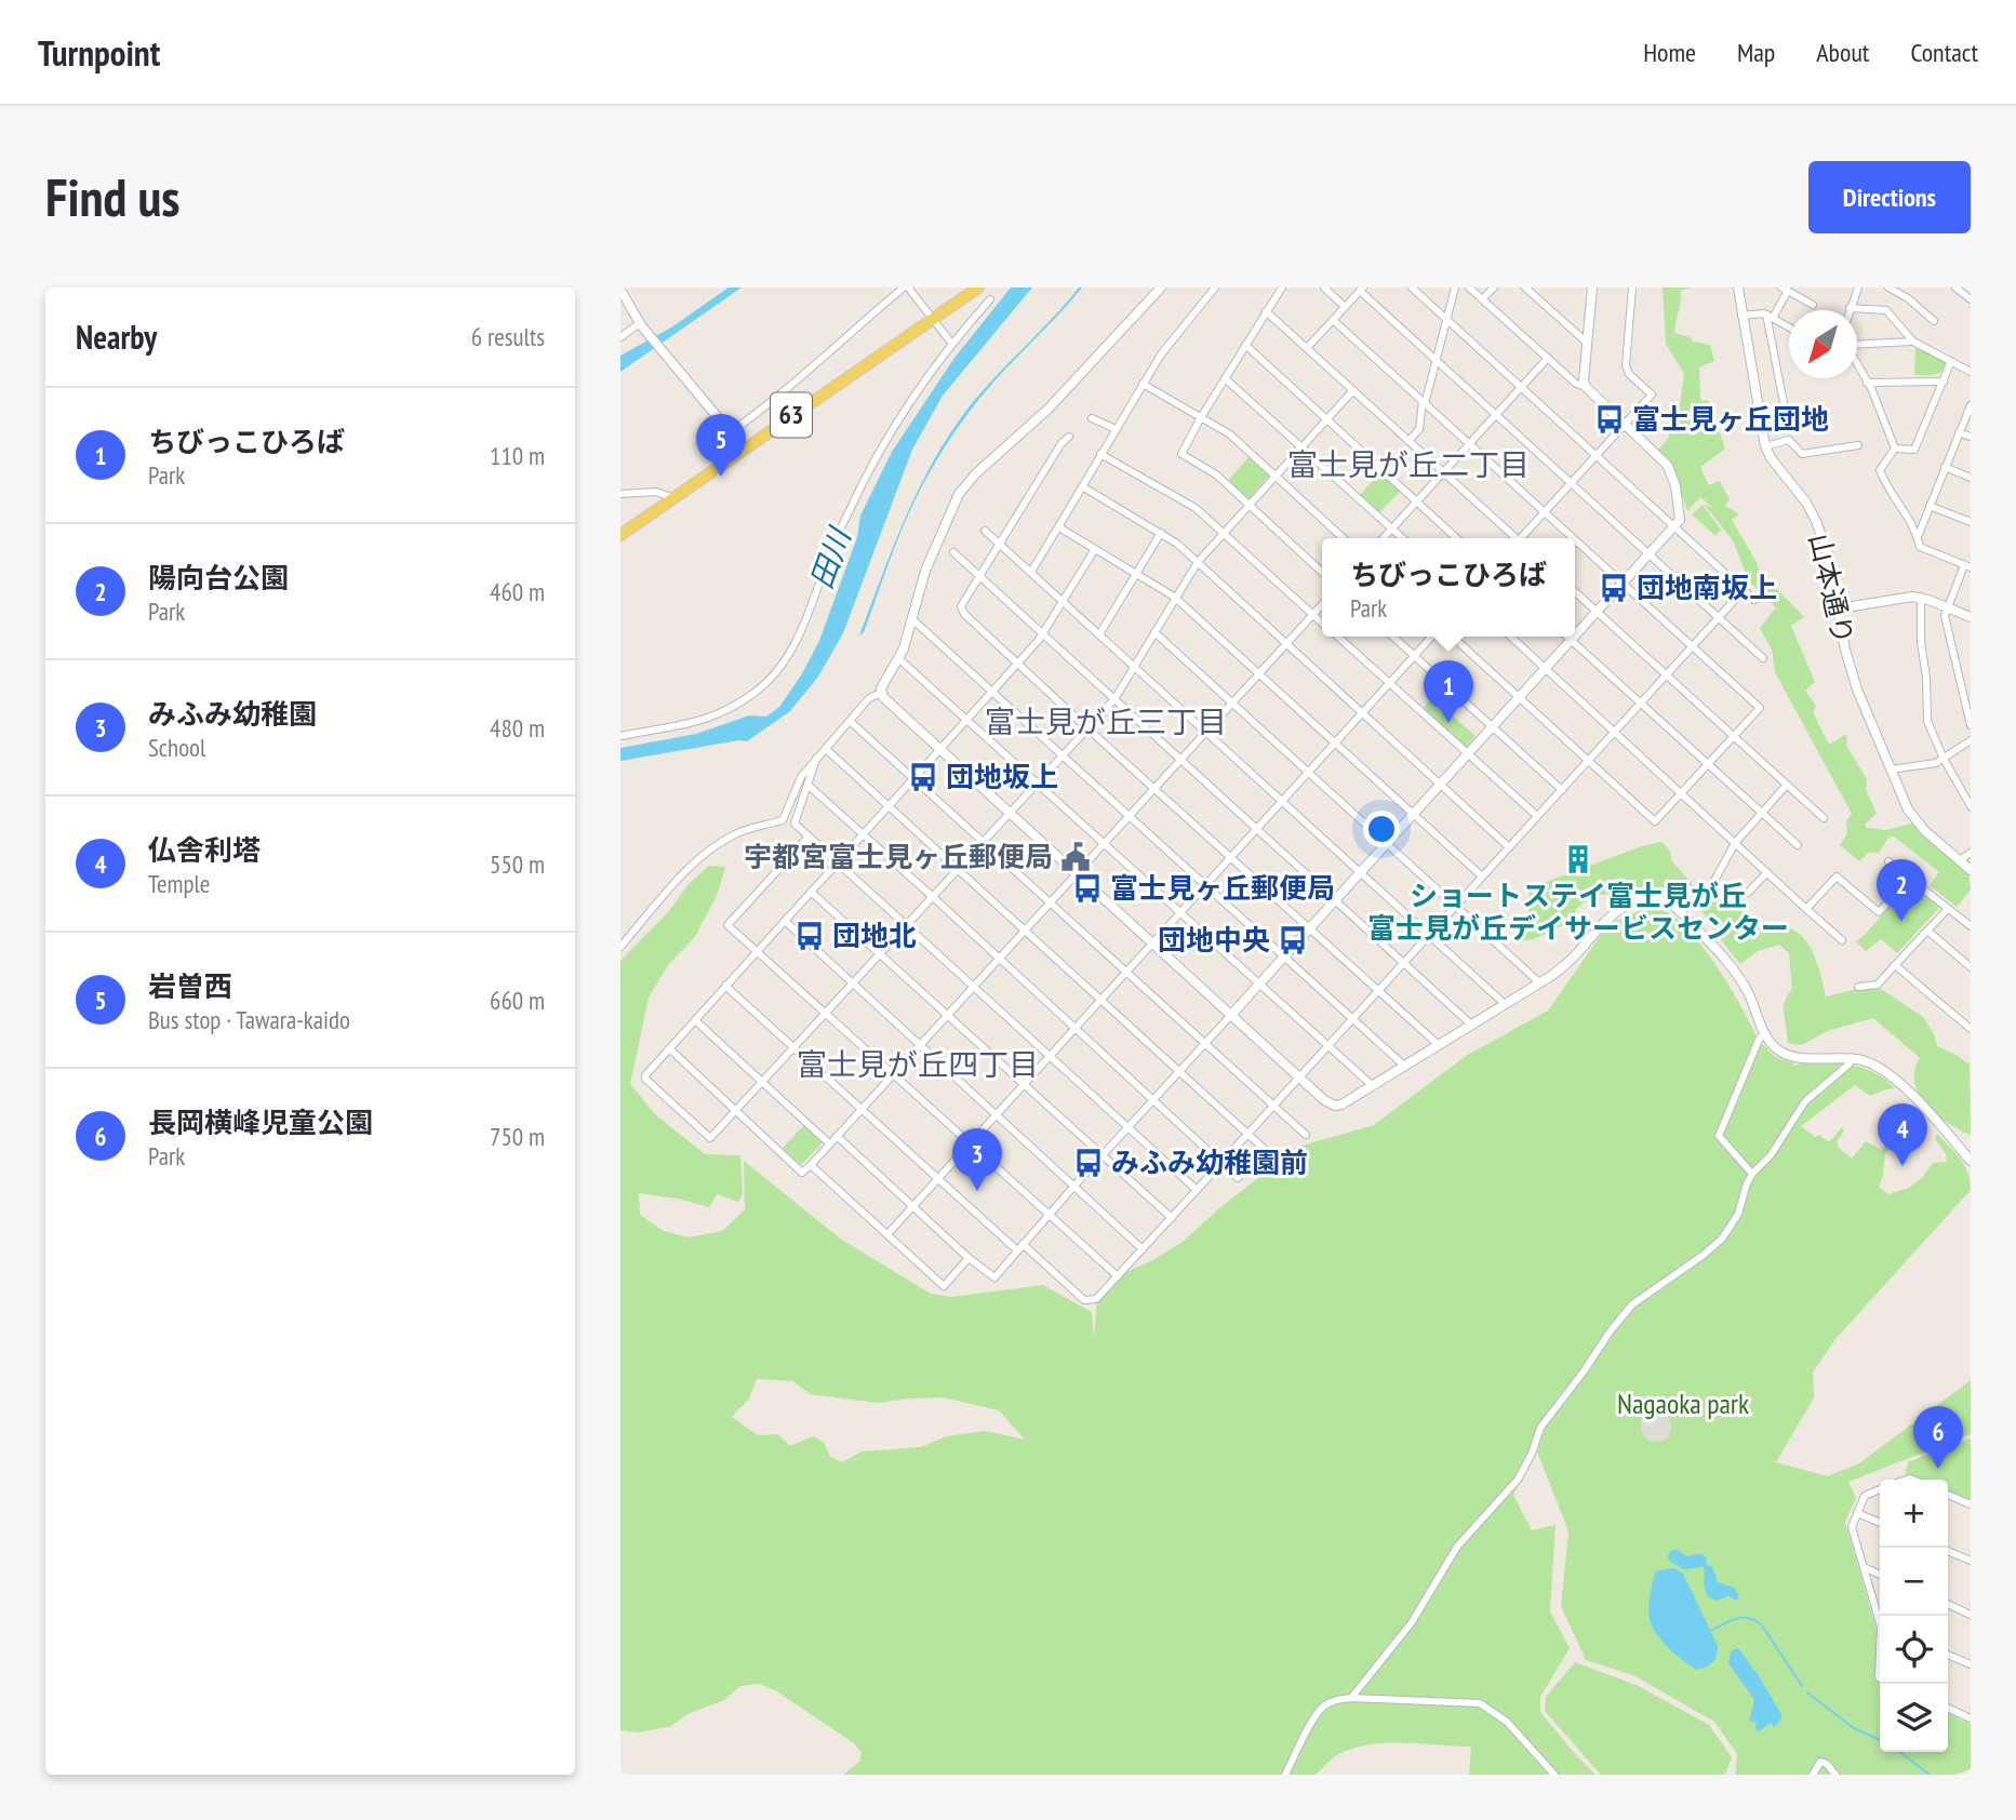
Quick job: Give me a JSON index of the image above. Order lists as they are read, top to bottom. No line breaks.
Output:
{"streets":{"main road":["63"],"street":["山本通り"]},"districts":["富士見が丘二丁目","富士見が丘三丁目","富士見が丘四丁目"],"water":["田川"],"parks":["Nagaoka park"],"places":{"bus stop":["富士見ヶ丘団地","団地南坂上","団地坂上","富士見ヶ丘郵便局","団地北","団地中央","みふみ幼稚園前"],"public building":["宇都宮富士見ヶ丘郵便局"],"building":["ショートステイ富士見が丘 富士見が丘デイサービスセンター"]},"north":"bottom left","page":{"header":"Turnpoint","nav":["Home","Map","About","Contact"],"buttons":"Directions","title":"Find us","heading":["Nearby","6 results"],"list":[{"mark":"1","name":"ちびっこひろば","note":"Park","value":"110 m"},{"mark":"2","name":"陽向台公園","note":"Park","value":"460 m"},{"mark":"3","name":"みふみ幼稚園","note":"School","value":"480 m"},{"mark":"4","name":"仏舎利塔","note":"Temple","value":"550 m"},{"mark":"5","name":"岩曽西","note":"Bus stop · Tawara-kaido","value":"660 m"},{"mark":"6","name":"長岡横峰児童公園","note":"Park","value":"750 m"}],"pins":["5","1","2","4","3","6"],"popup":["ちびっこひろば","Park"],"map_buttons":["+","−"]}}
